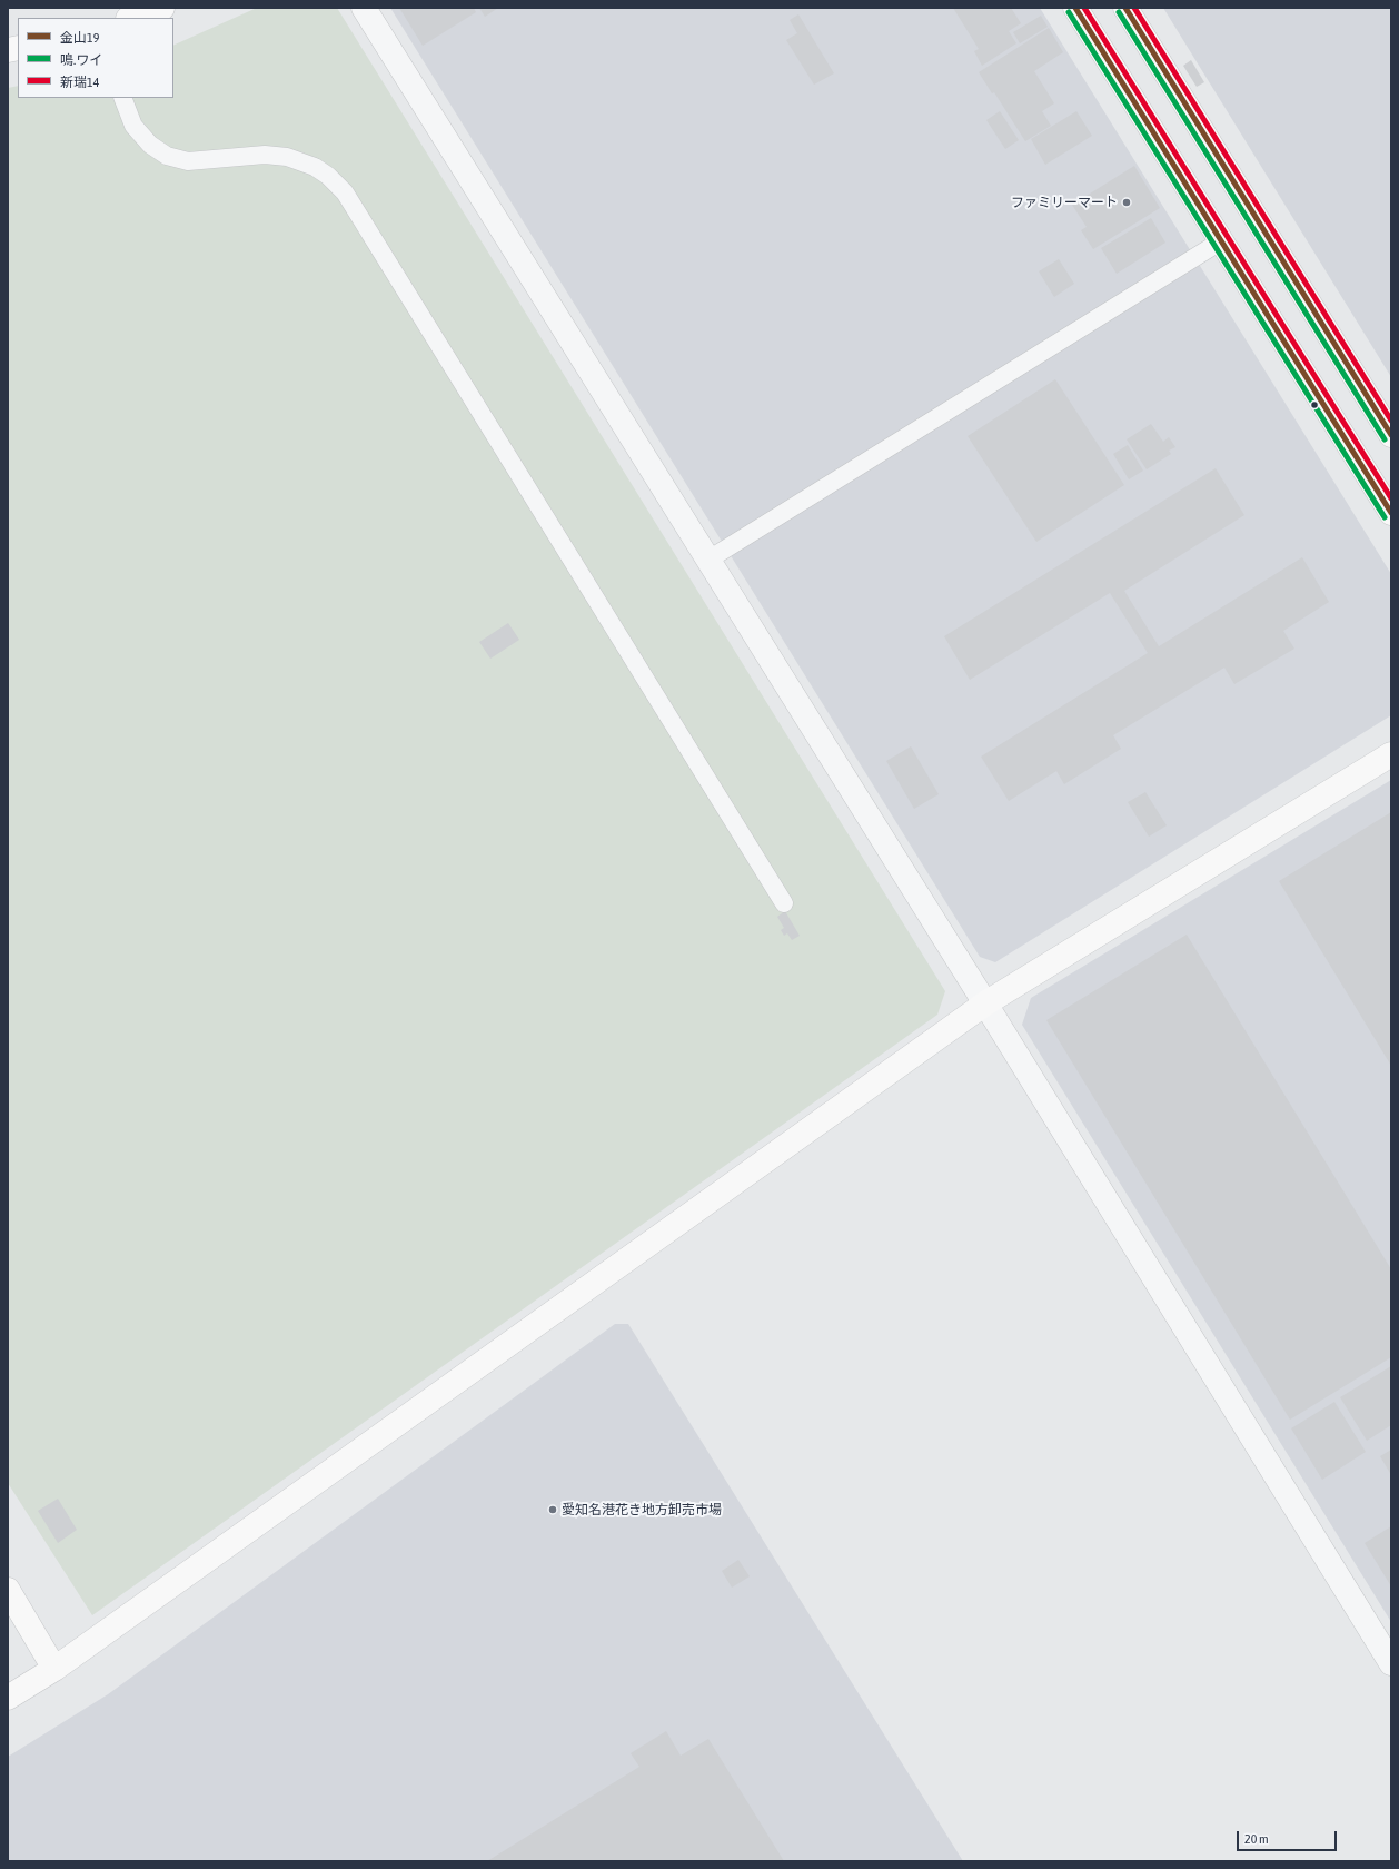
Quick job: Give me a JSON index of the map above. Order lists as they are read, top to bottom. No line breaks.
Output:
{"places":["ファミリーマート","愛知名港花き地方卸売市場"],"lines":["transit line 金山19","transit line 新瑞14","transit line 鳴.ワイ"],"legend":["金山19","鳴.ワイ","新瑞14"],"scale_bar":"20 m"}
